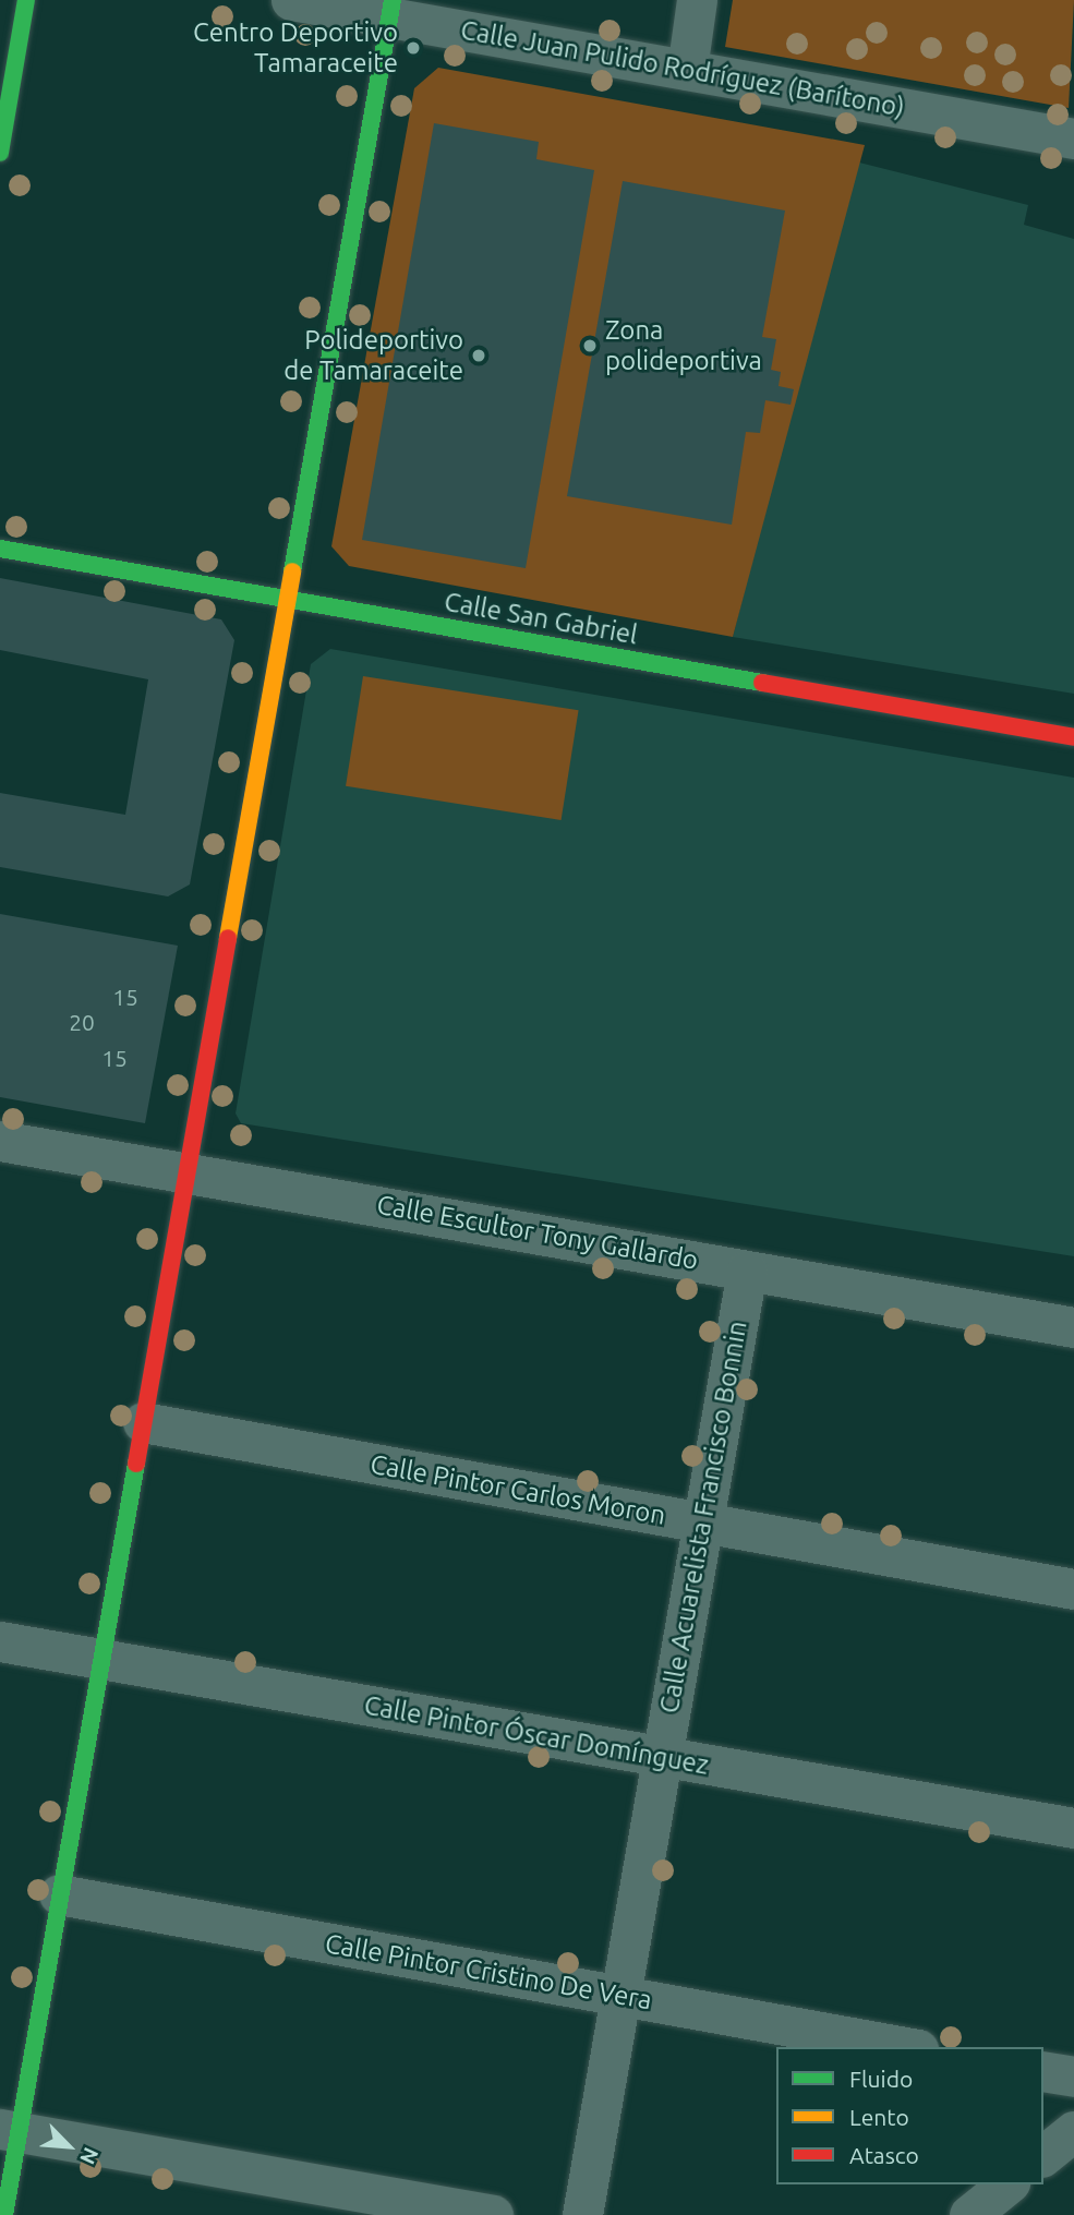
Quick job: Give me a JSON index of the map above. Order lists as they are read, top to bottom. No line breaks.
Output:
{"streets":{"street":["Calle Juan Pulido Rodríguez (Barítono)","Calle San Gabriel","Calle Escultor Tony Gallardo","Calle Pintor Carlos Moron","Calle Acuarelista Francisco Bonnin","Calle Pintor Óscar Domínguez","Calle Pintor Cristino De Vera"]},"crossings":[["Calle Escultor Tony Gallardo","Calle Acuarelista Francisco Bonnin"],["Calle Pintor Carlos Moron","Calle Acuarelista Francisco Bonnin"],["Calle Acuarelista Francisco Bonnin","Calle Pintor Óscar Domínguez"],["Calle Acuarelista Francisco Bonnin","Calle Pintor Cristino De Vera"]],"places":["Centro Deportivo Tamaraceite","Zona polideportiva","Polideportivo de Tamaraceite"],"house_numbers":["15","20","15"],"legend":["Fluido","Lento","Atasco"],"north":"bottom right"}
